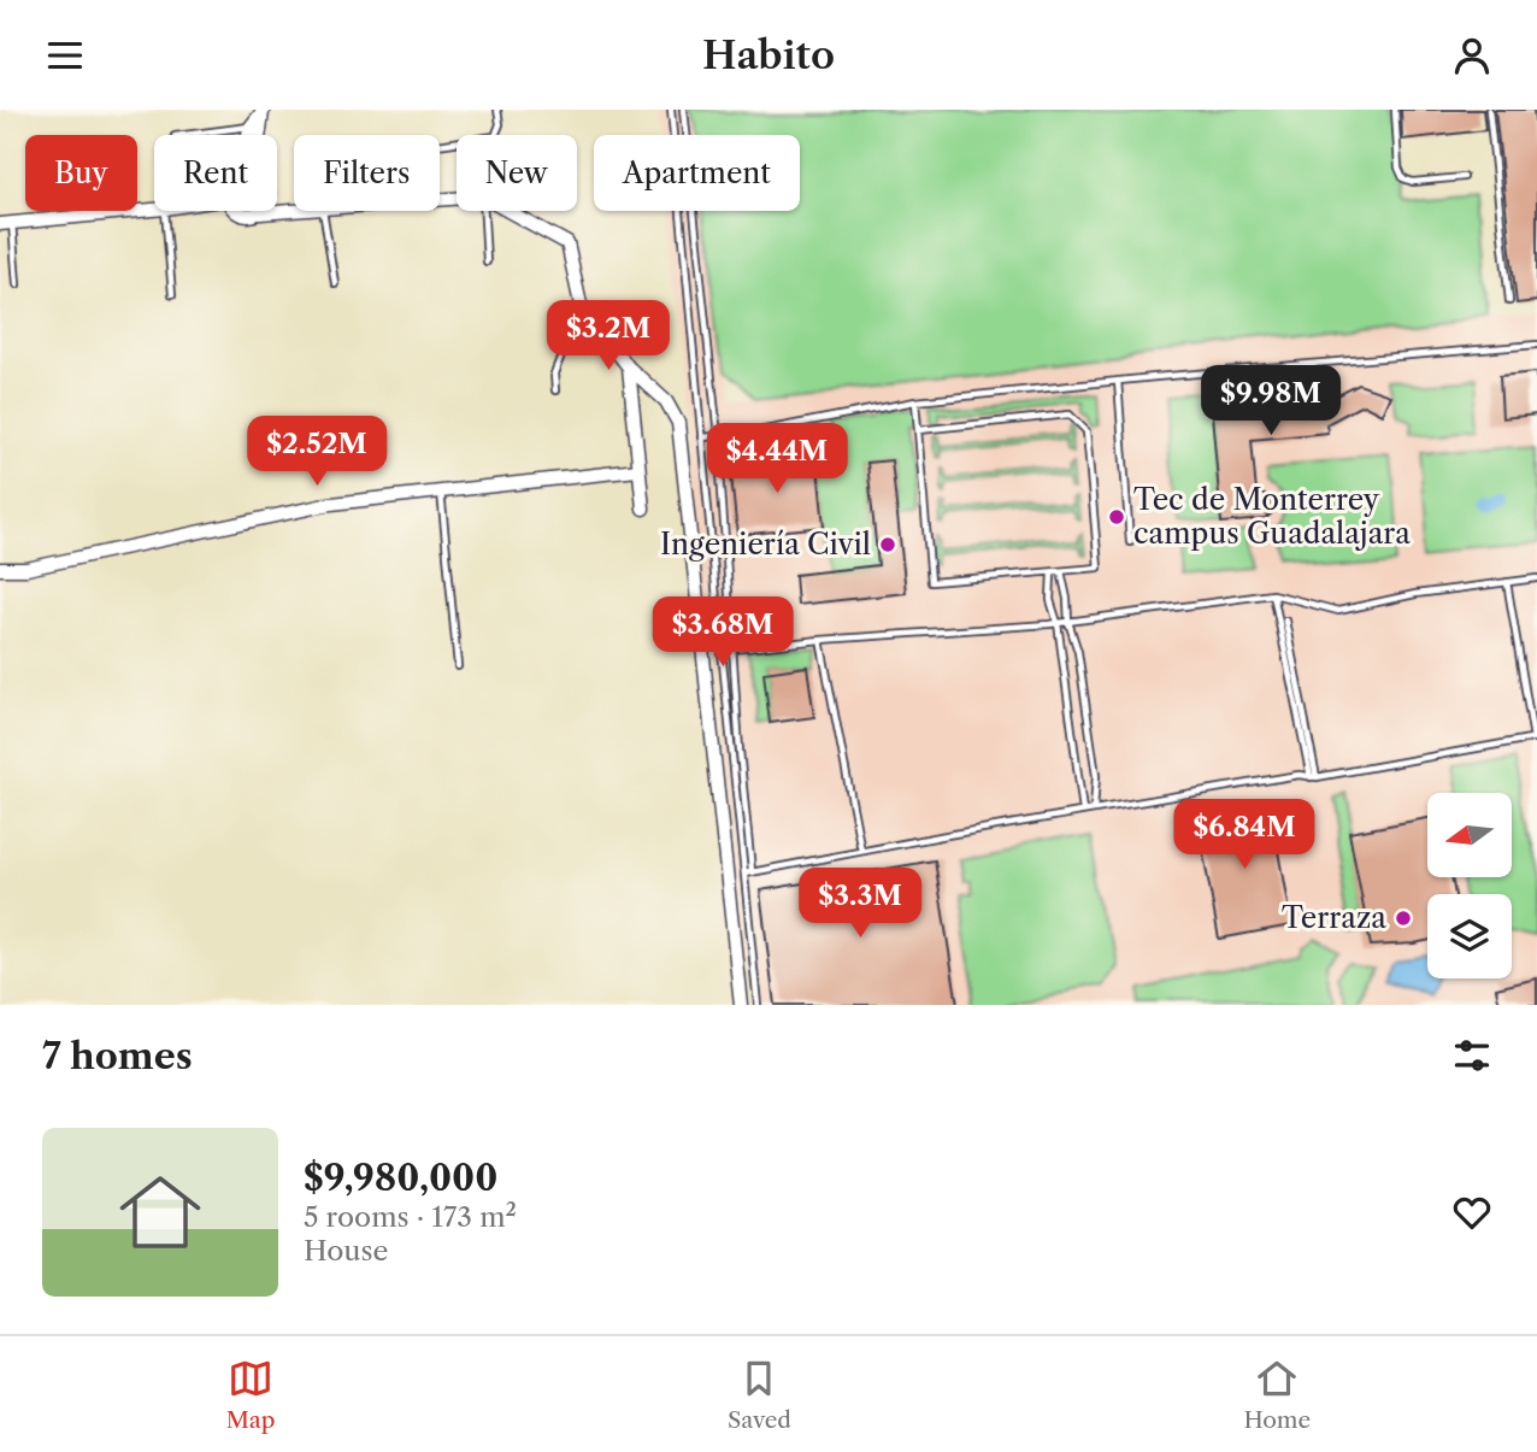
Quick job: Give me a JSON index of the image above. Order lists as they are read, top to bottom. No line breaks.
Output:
{"places":["Tec de Monterrey campus Guadalajara","Ingeniería Civil","Terraza"],"north":"left","page":{"header":"Habito","chip":["Buy","Rent","Filters","New","Apartment"],"price":["$3.2M","$9.98M","$2.52M","$4.44M","$3.68M","$6.84M","$3.3M"],"heading":"7 homes","list":[{"name":"$9,980,000","note":"5 rooms · 173 m² · House"}],"tabs":["Map","Saved","Home"]}}
